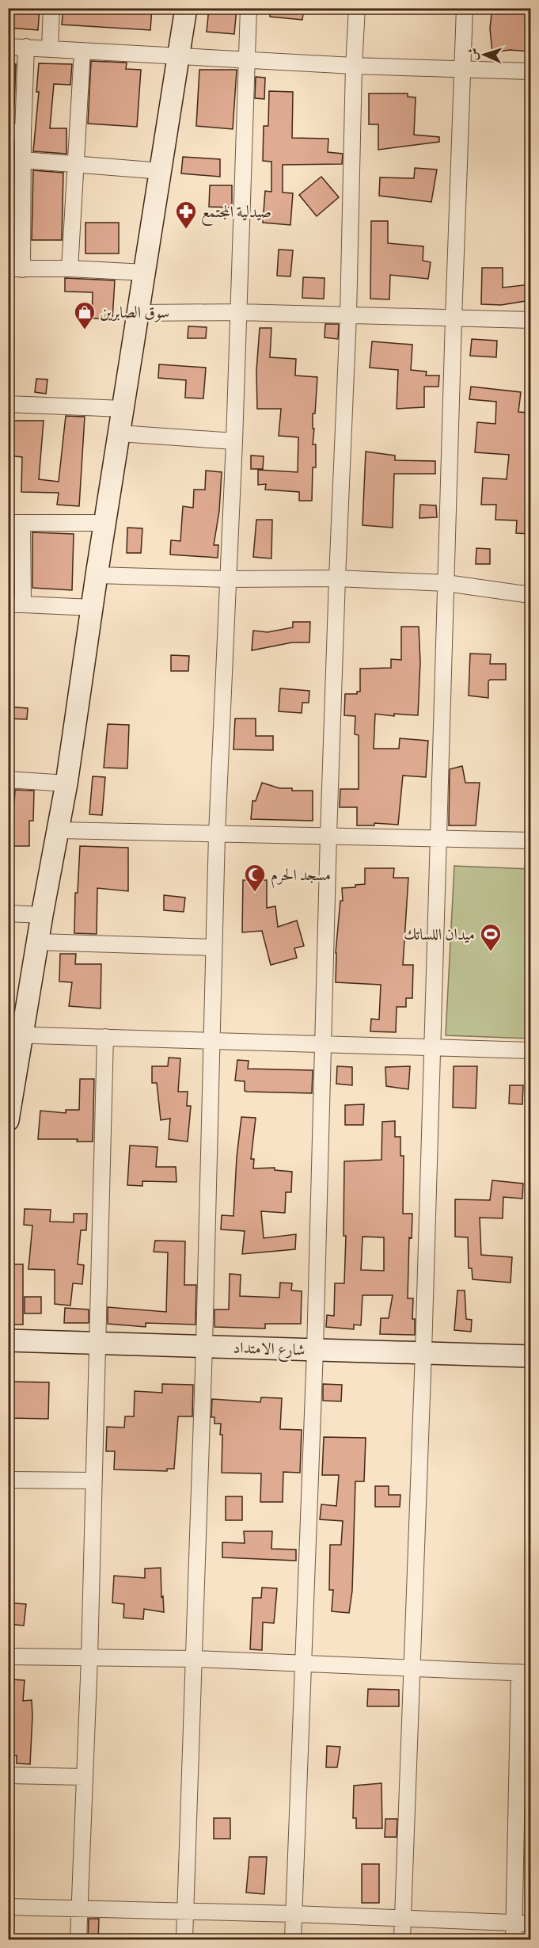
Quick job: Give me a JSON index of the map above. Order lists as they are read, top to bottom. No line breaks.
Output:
{"streets":{"street":["شارع الامتداد"]},"places":{"pharmacy":["صيدلية المجتمع"],"shop":["سوق الصابرين"],"mosque":["مسجد الحرم"],"sports":["ميدان اللساتك"]},"north":"left"}
